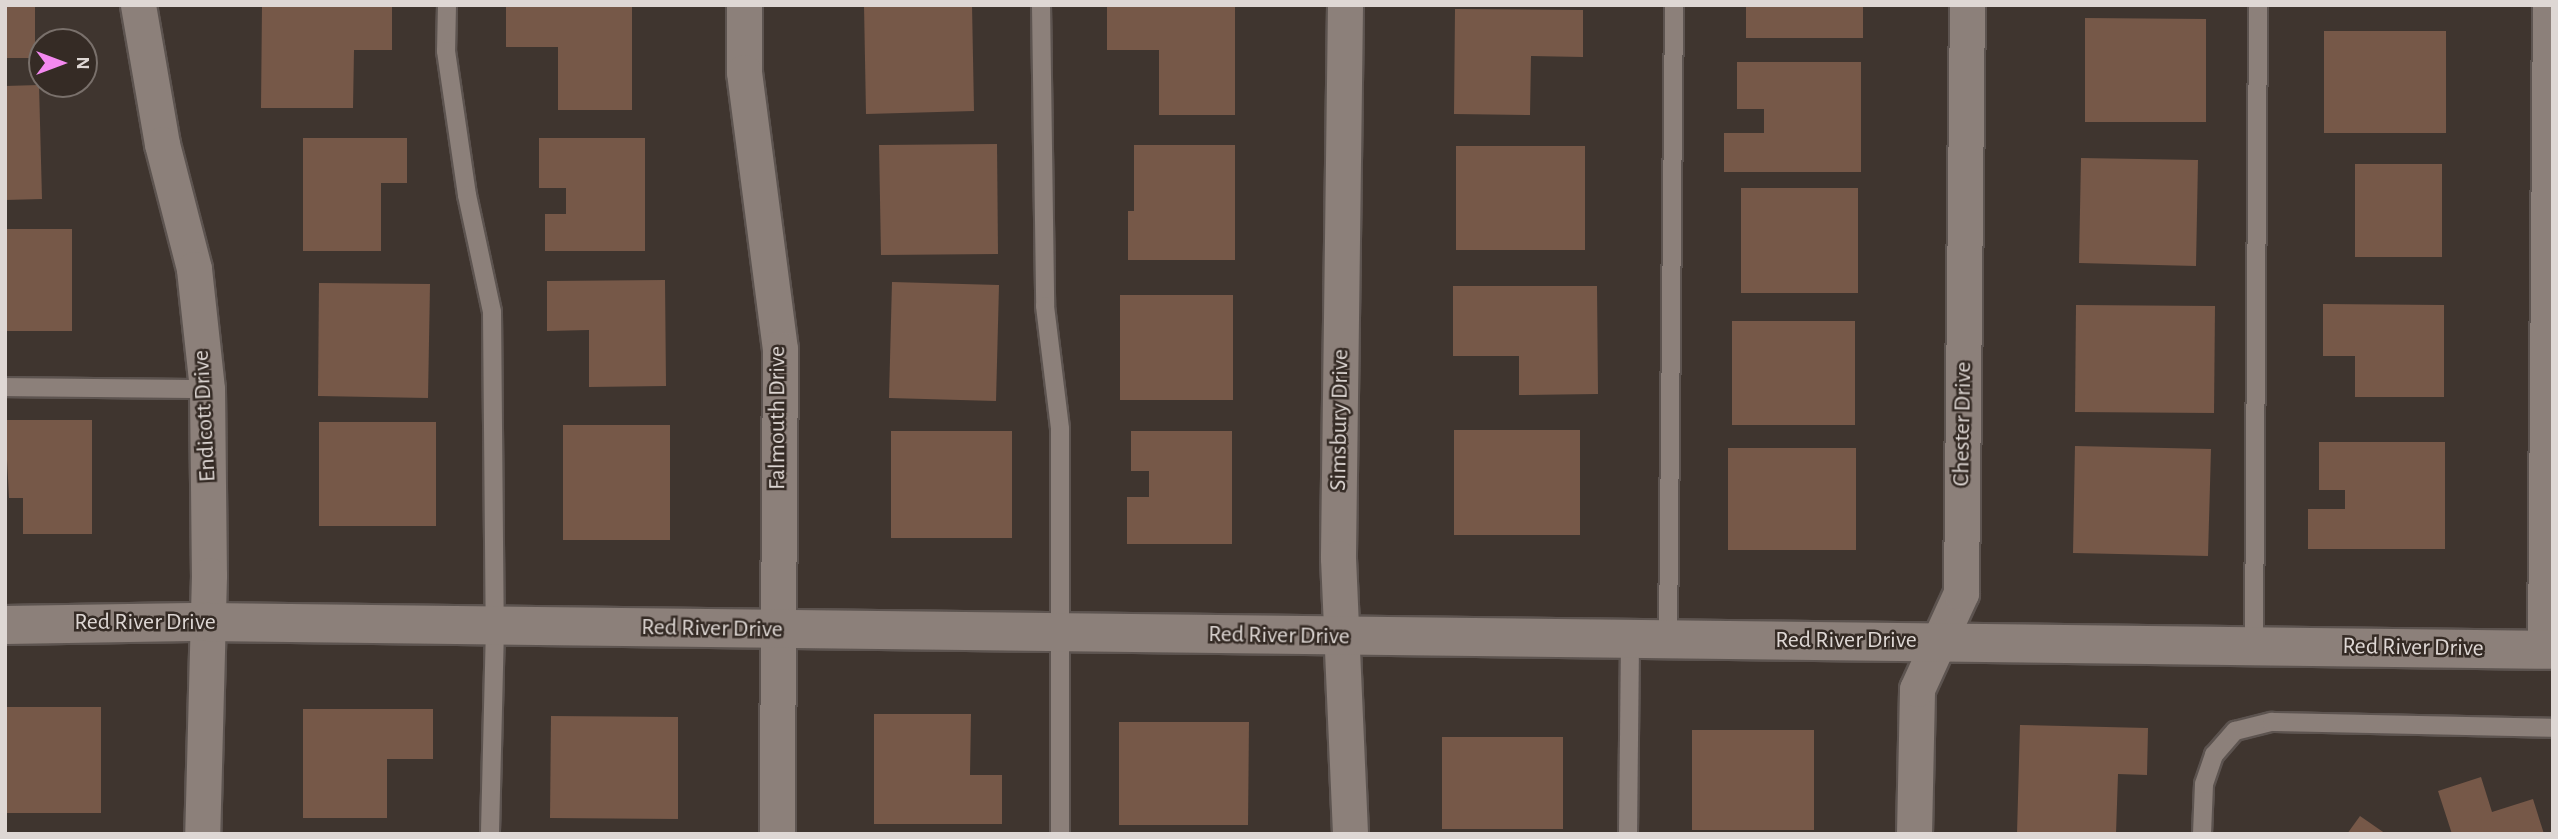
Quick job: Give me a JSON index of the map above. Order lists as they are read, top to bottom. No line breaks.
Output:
{"streets":{"street":["Endicott Drive","Falmouth Drive","Simsbury Drive","Chester Drive","Red River Drive"]},"crossings":[["Endicott Drive","Red River Drive"],["Falmouth Drive","Red River Drive"],["Simsbury Drive","Red River Drive"],["Chester Drive","Red River Drive"]],"north":"right"}
